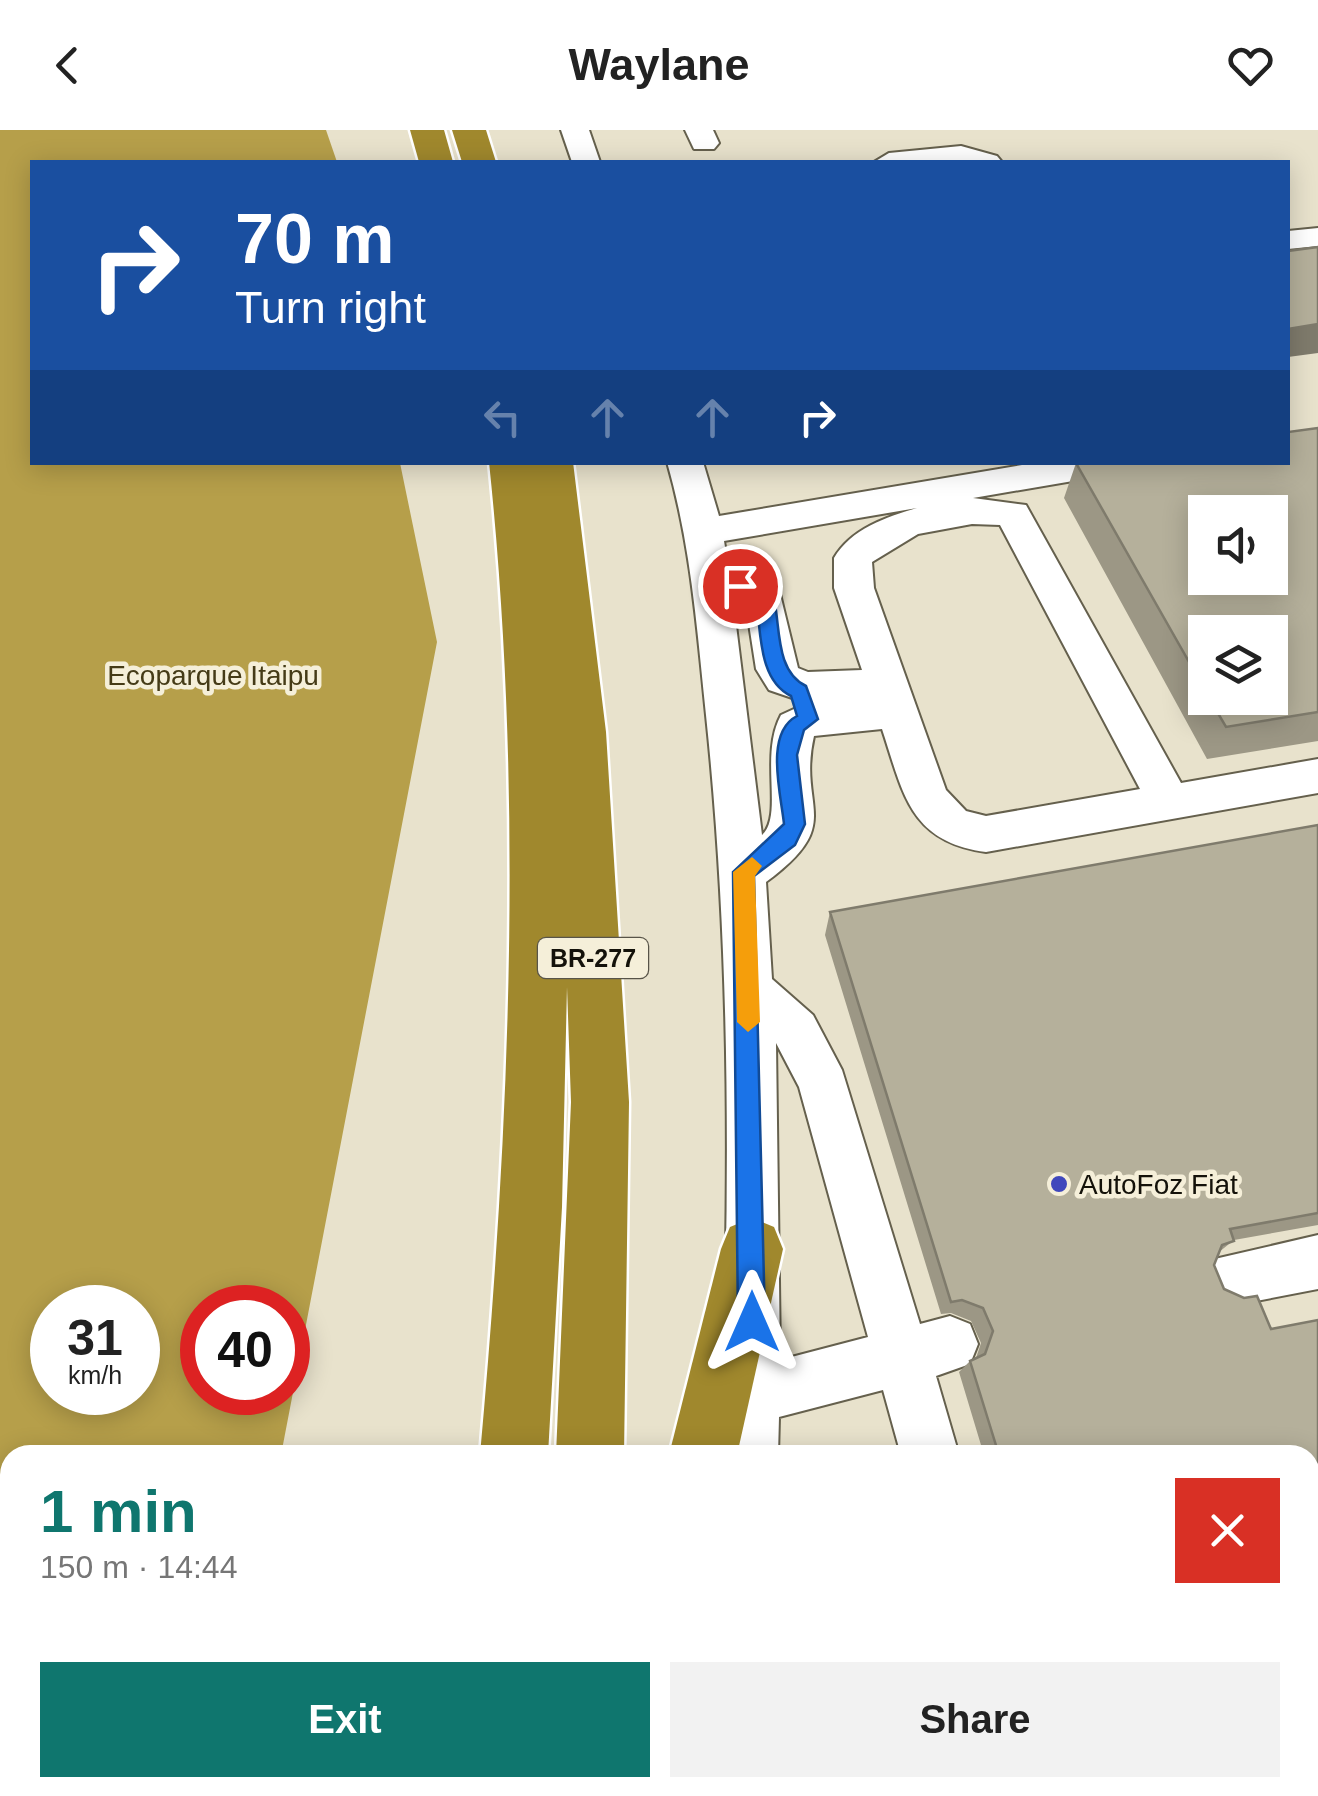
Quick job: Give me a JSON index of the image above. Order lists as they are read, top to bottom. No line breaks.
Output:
{"streets":{"highway":["BR-277"]},"parks":["Ecoparque Itaipu"],"places":["AutoFoz Fiat"],"page":{"header":"Waylane","turn":["70 m","Turn right"],"speed":"31 km/h","limit":"40","heading":["1 min","150 m · 14:44"],"buttons":["Exit","Share"]}}
